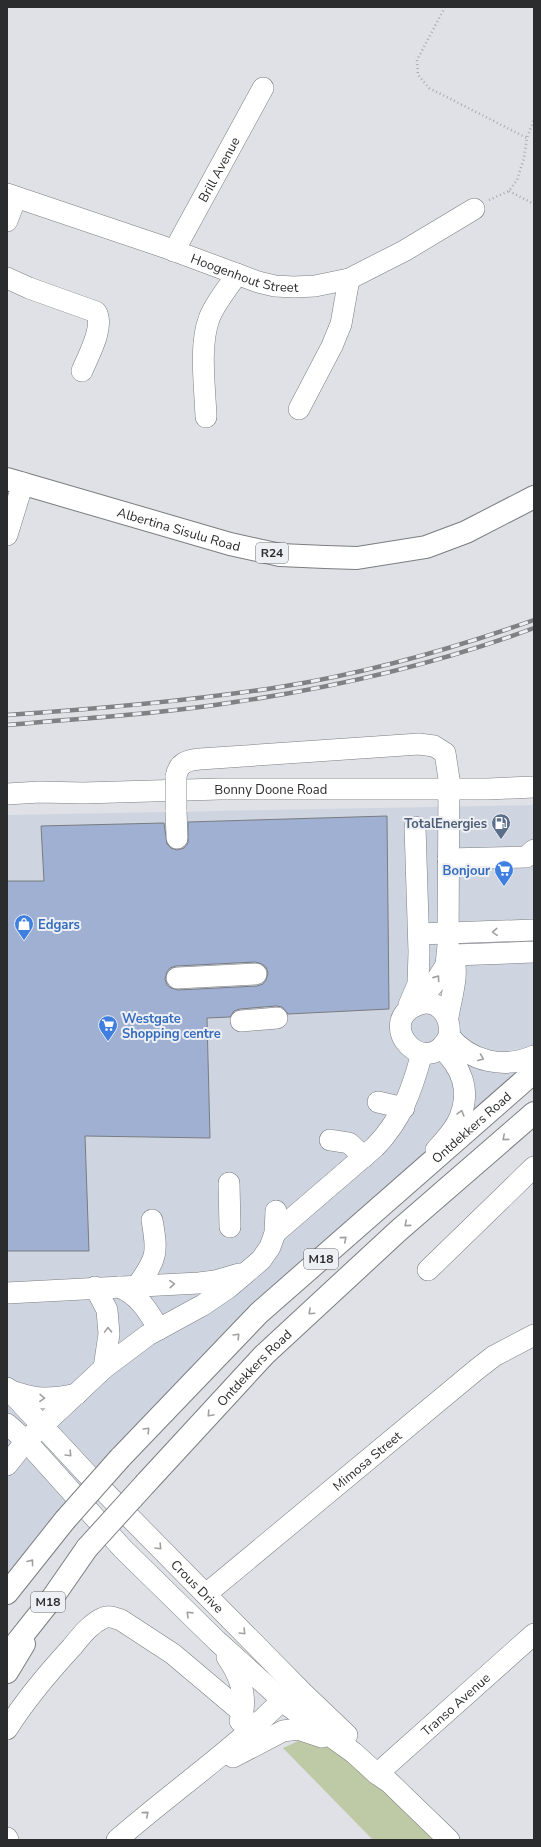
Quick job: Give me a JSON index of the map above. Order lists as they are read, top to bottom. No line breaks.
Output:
{"streets":{"main road":["Albertina Sisulu Road","R24","Ontdekkers Road","M18"],"street":["Brill Avenue","Hoogenhout Street","Bonny Doone Road","Mimosa Street","Crous Drive","Transo Avenue"]},"crossings":[["Brill Avenue","Hoogenhout Street"],["Mimosa Street","Crous Drive"],["Crous Drive","Transo Avenue"]],"places":{"fuel station":["TotalEnergies"],"supermarket":["Bonjour","Westgate Shopping centre"],"shop":["Edgars"]}}
